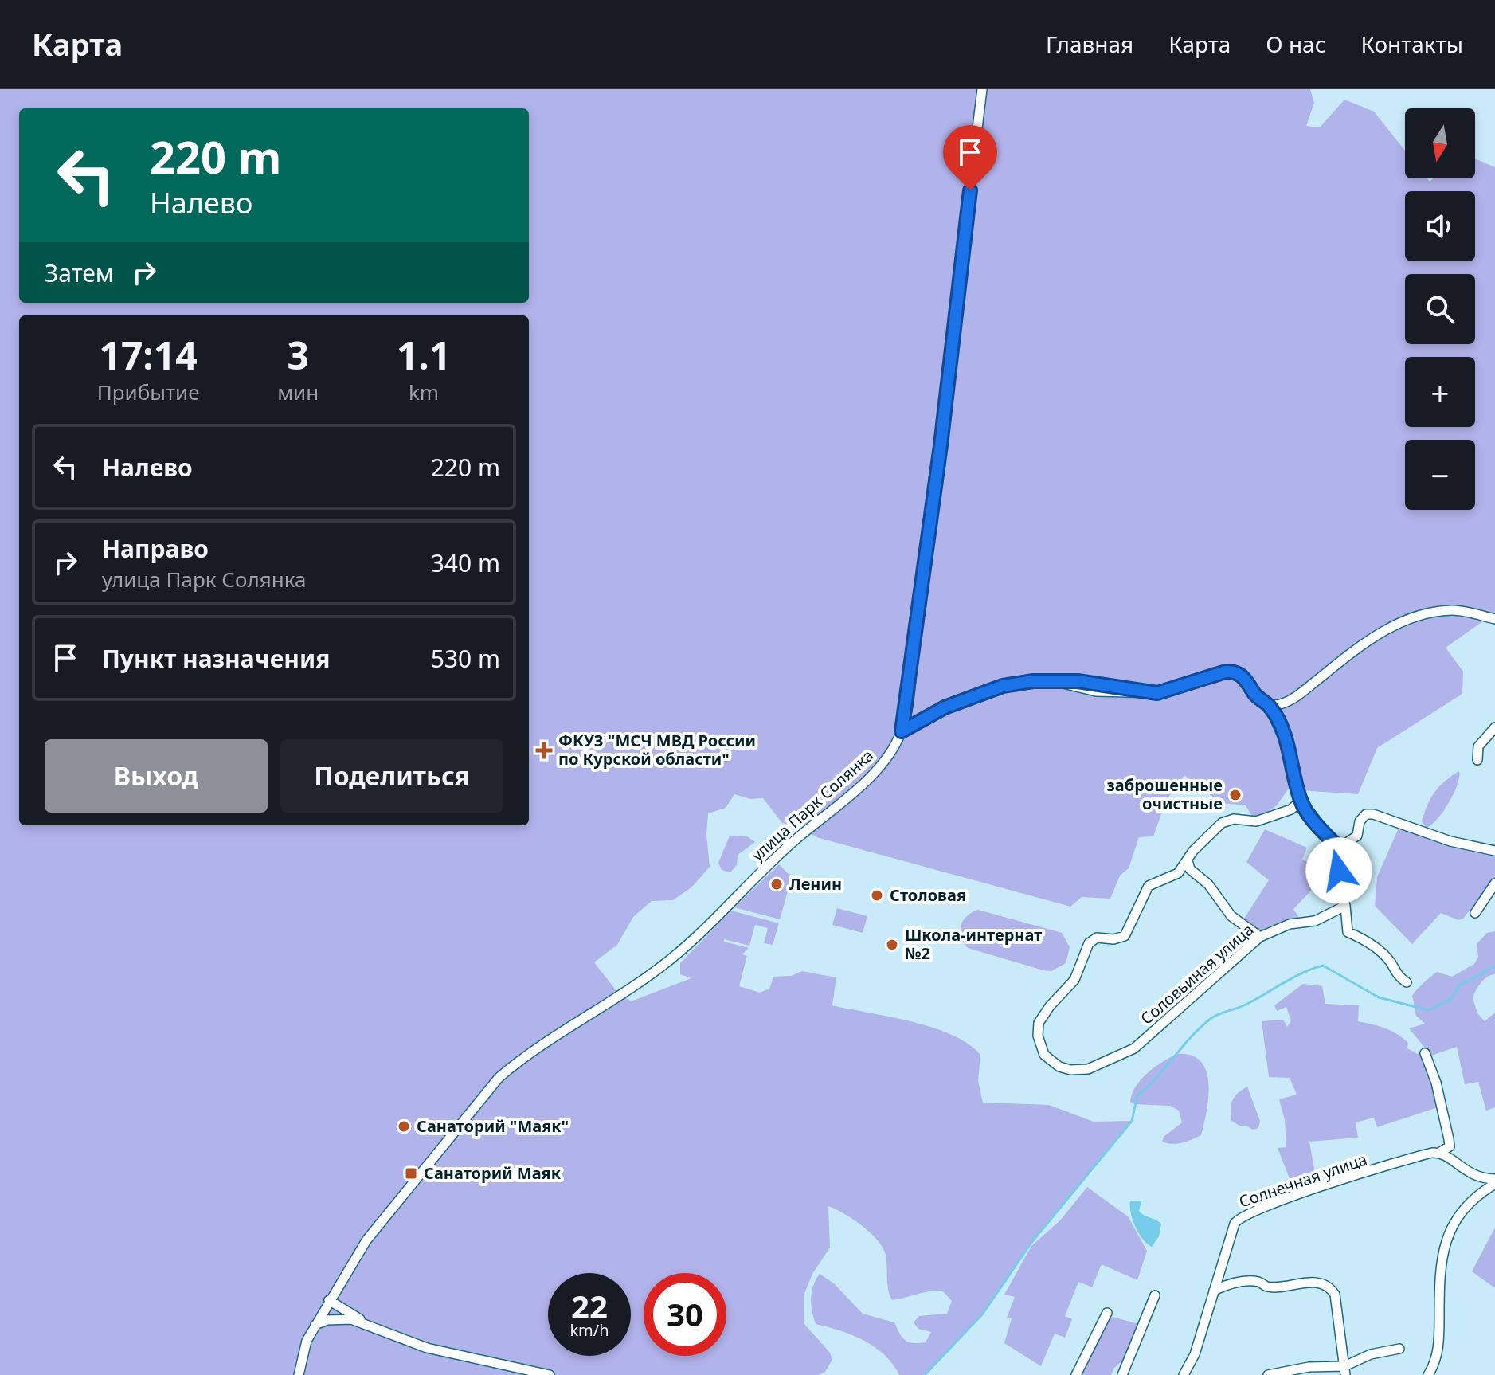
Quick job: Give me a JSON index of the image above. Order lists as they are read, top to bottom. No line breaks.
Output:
{"streets":{"street":["улица Парк Солянка","Соловьиная улица","Солнечная улица"]},"places":{"health":["ФКУЗ \"МСЧ МВД России по Курской области\""],"other":["заброшенные очистные","Ленин","Столовая","Школа-интернат №2","Санаторий \"Маяк\""],"transit":["Санаторий Маяк"]},"north":"bottom","page":{"header":"Карта","nav":["Главная","Карта","О нас","Контакты"],"map_buttons":["+","−"],"turn":["220 m","Налево"],"then":"Затем","eta":["17:14","Прибытие","3","мин","1.1","km"],"list":[{"name":"Налево","value":"220 m"},{"name":"Направо","note":"улица Парк Солянка","value":"340 m"},{"name":"Пункт назначения","value":"530 m"}],"buttons":["Выход","Поделиться"],"speed":"22 km/h","limit":"30"}}
